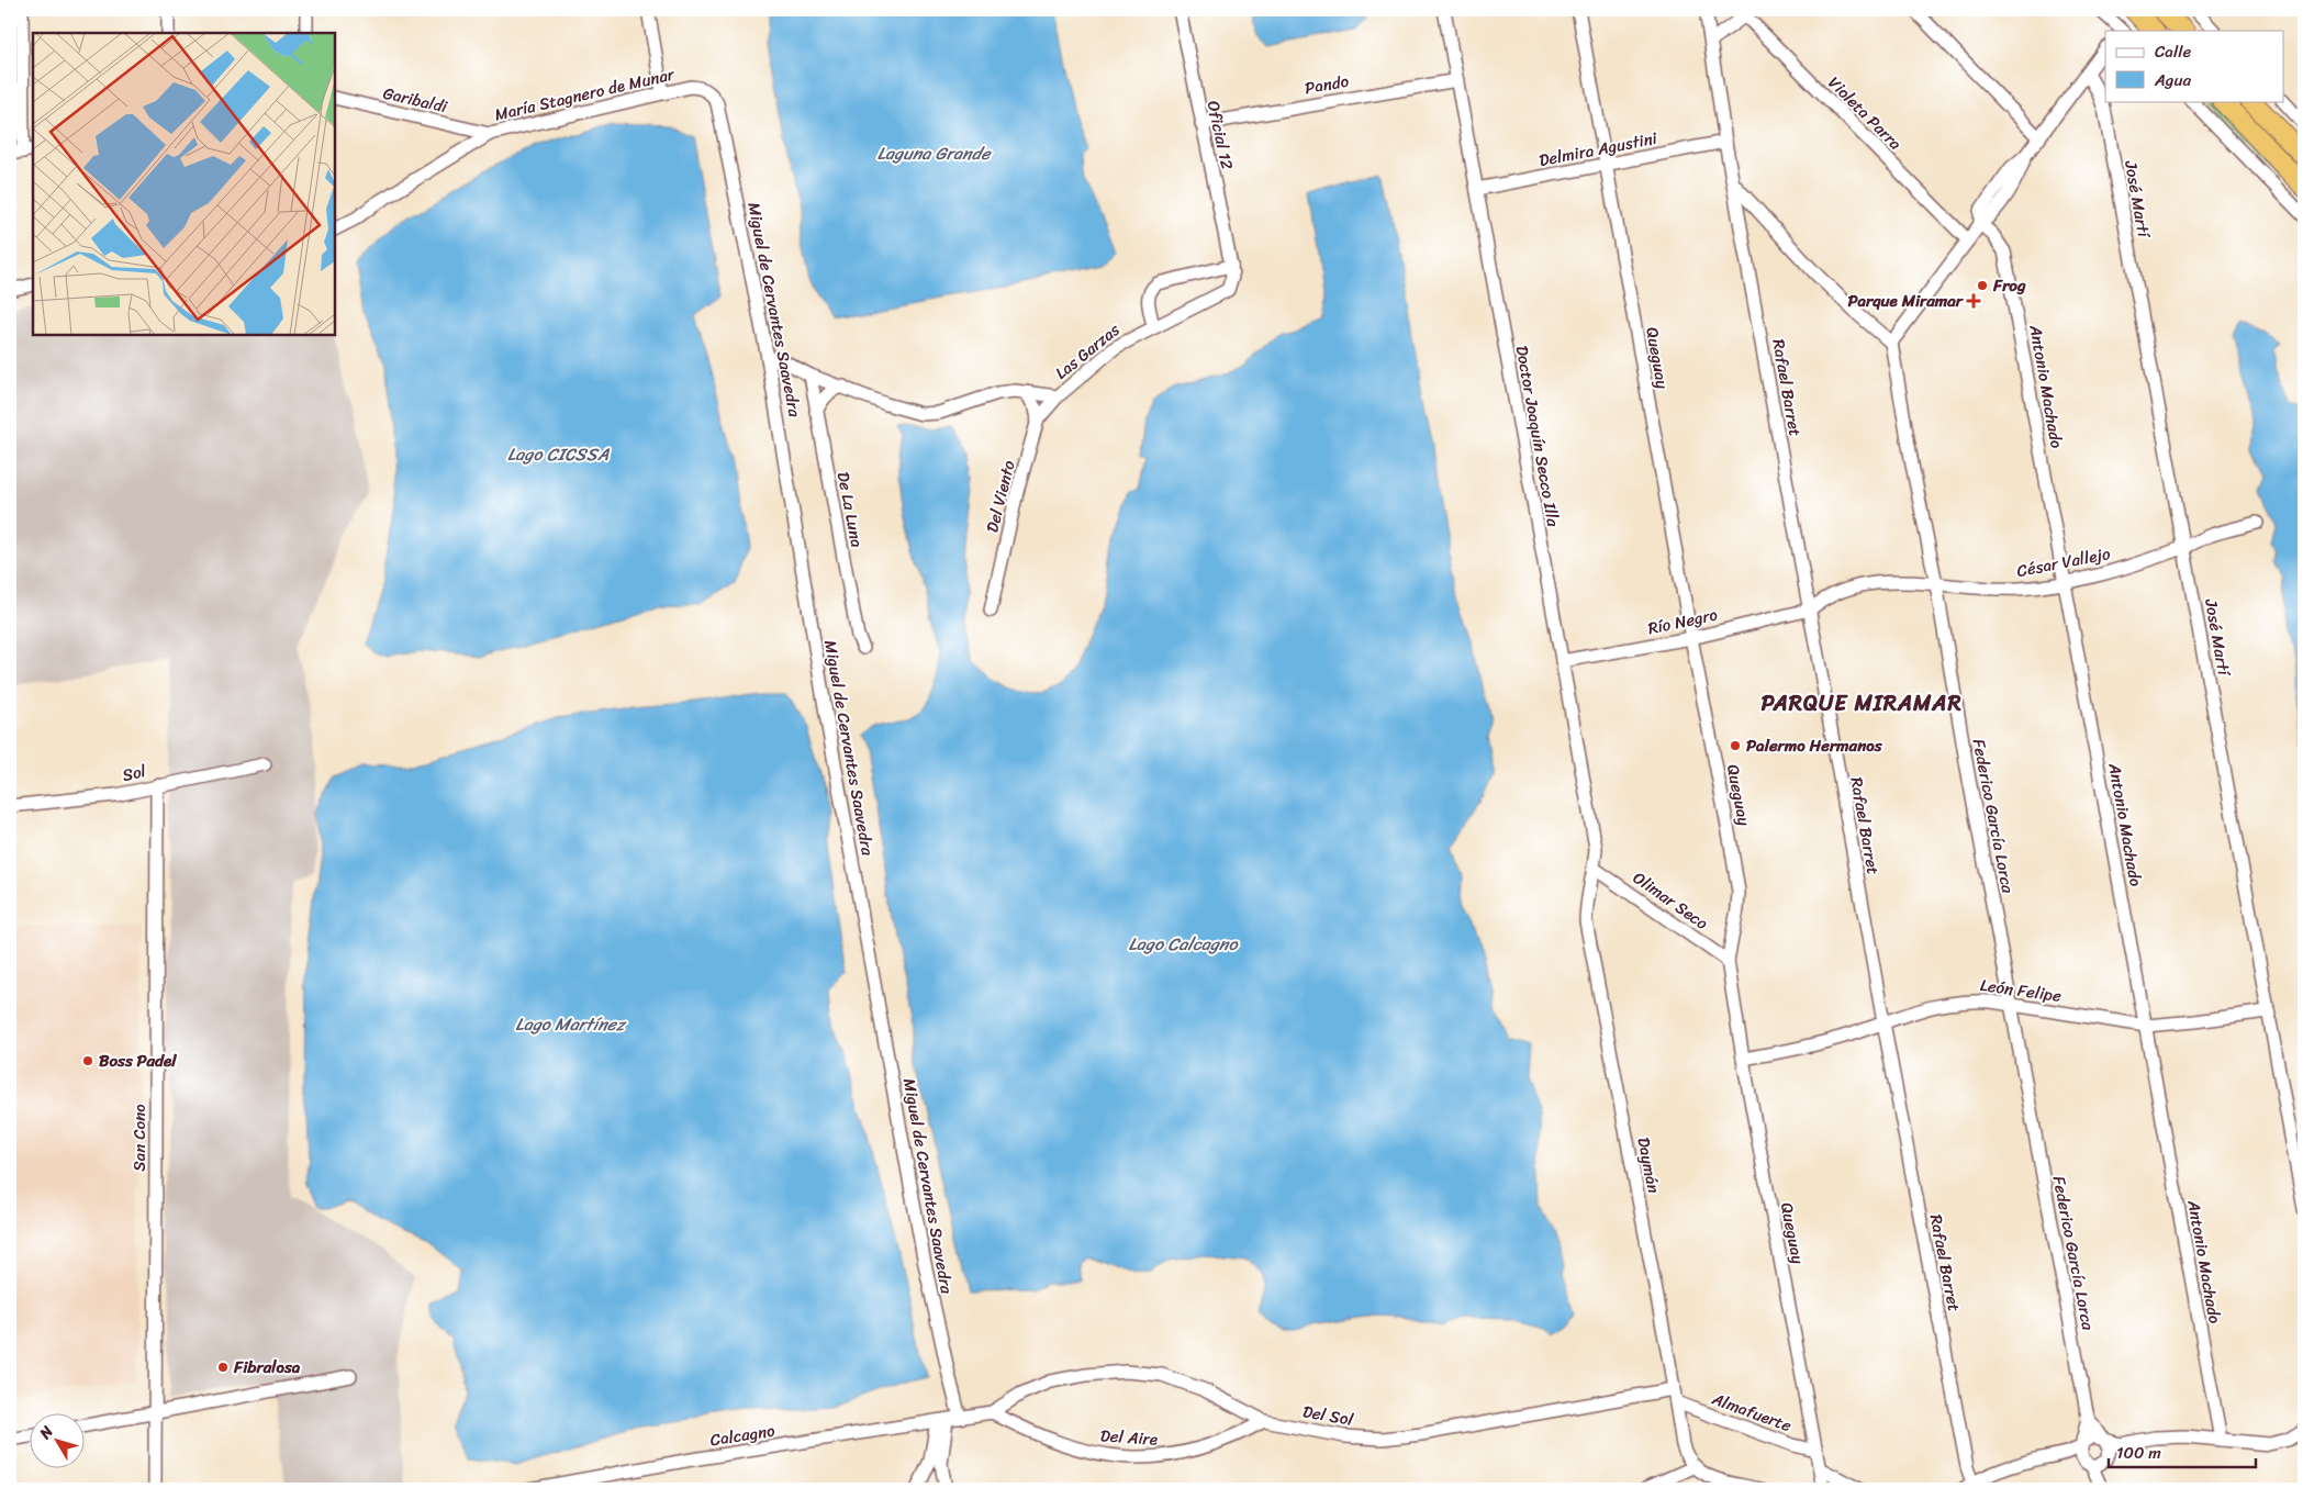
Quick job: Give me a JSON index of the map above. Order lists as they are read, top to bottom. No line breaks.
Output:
{"streets":{"street":["Pando","María Stagnero de Munar","Garibaldi","Violeta Parra","Oficial 12","Delmira Agustini","José Martí","Miguel de Cervantes Saavedra","Las Garzas","Queguay","Antonio Machado","Rafael Barret","Doctor Joaquín Secco Illa","Del Viento","De La Luna","César Vallejo","Río Negro","Sol","Federico García Lorca","Olimar Seco","León Felipe","San Cono","Daymán","Almafuerte","Del Sol","Calcagno","Del Aire"]},"crossings":[["Pando","Oficial 12"],["Pando","Doctor Joaquín Secco Illa"],["María Stagnero de Munar","Garibaldi"],["María Stagnero de Munar","Miguel de Cervantes Saavedra"],["Oficial 12","Las Garzas"],["Delmira Agustini","Queguay"],["Delmira Agustini","Rafael Barret"],["Delmira Agustini","Doctor Joaquín Secco Illa"],["José Martí","César Vallejo"],["José Martí","León Felipe"],["Miguel de Cervantes Saavedra","Las Garzas"],["Miguel de Cervantes Saavedra","Calcagno"],["Las Garzas","De La Luna"],["Queguay","Río Negro"],["Queguay","Olimar Seco"],["Queguay","León Felipe"],["Queguay","Almafuerte"],["Antonio Machado","César Vallejo"],["Antonio Machado","León Felipe"],["Rafael Barret","César Vallejo"],["Rafael Barret","Río Negro"],["Rafael Barret","León Felipe"],["Doctor Joaquín Secco Illa","Río Negro"],["Doctor Joaquín Secco Illa","Olimar Seco"],["Doctor Joaquín Secco Illa","Daymán"],["César Vallejo","Río Negro"],["César Vallejo","Federico García Lorca"],["Sol","San Cono"],["Federico García Lorca","León Felipe"],["Olimar Seco","Daymán"],["Daymán","Almafuerte"],["Daymán","Del Sol"],["Almafuerte","Del Sol"],["Del Sol","Calcagno"],["Del Sol","Del Aire"],["Calcagno","Del Aire"]],"districts":["PARQUE MIRAMAR"],"water":["Laguna Grande","Lago CICSSA","Lago Calcagno","Lago Martínez"],"places":{"other":["Frog","Palermo Hermanos","Boss Padel","Fibralosa"],"health":["Parque Miramar"]},"legend":["Calle","Agua"],"scale_bar":"100 m","north":"top left"}
